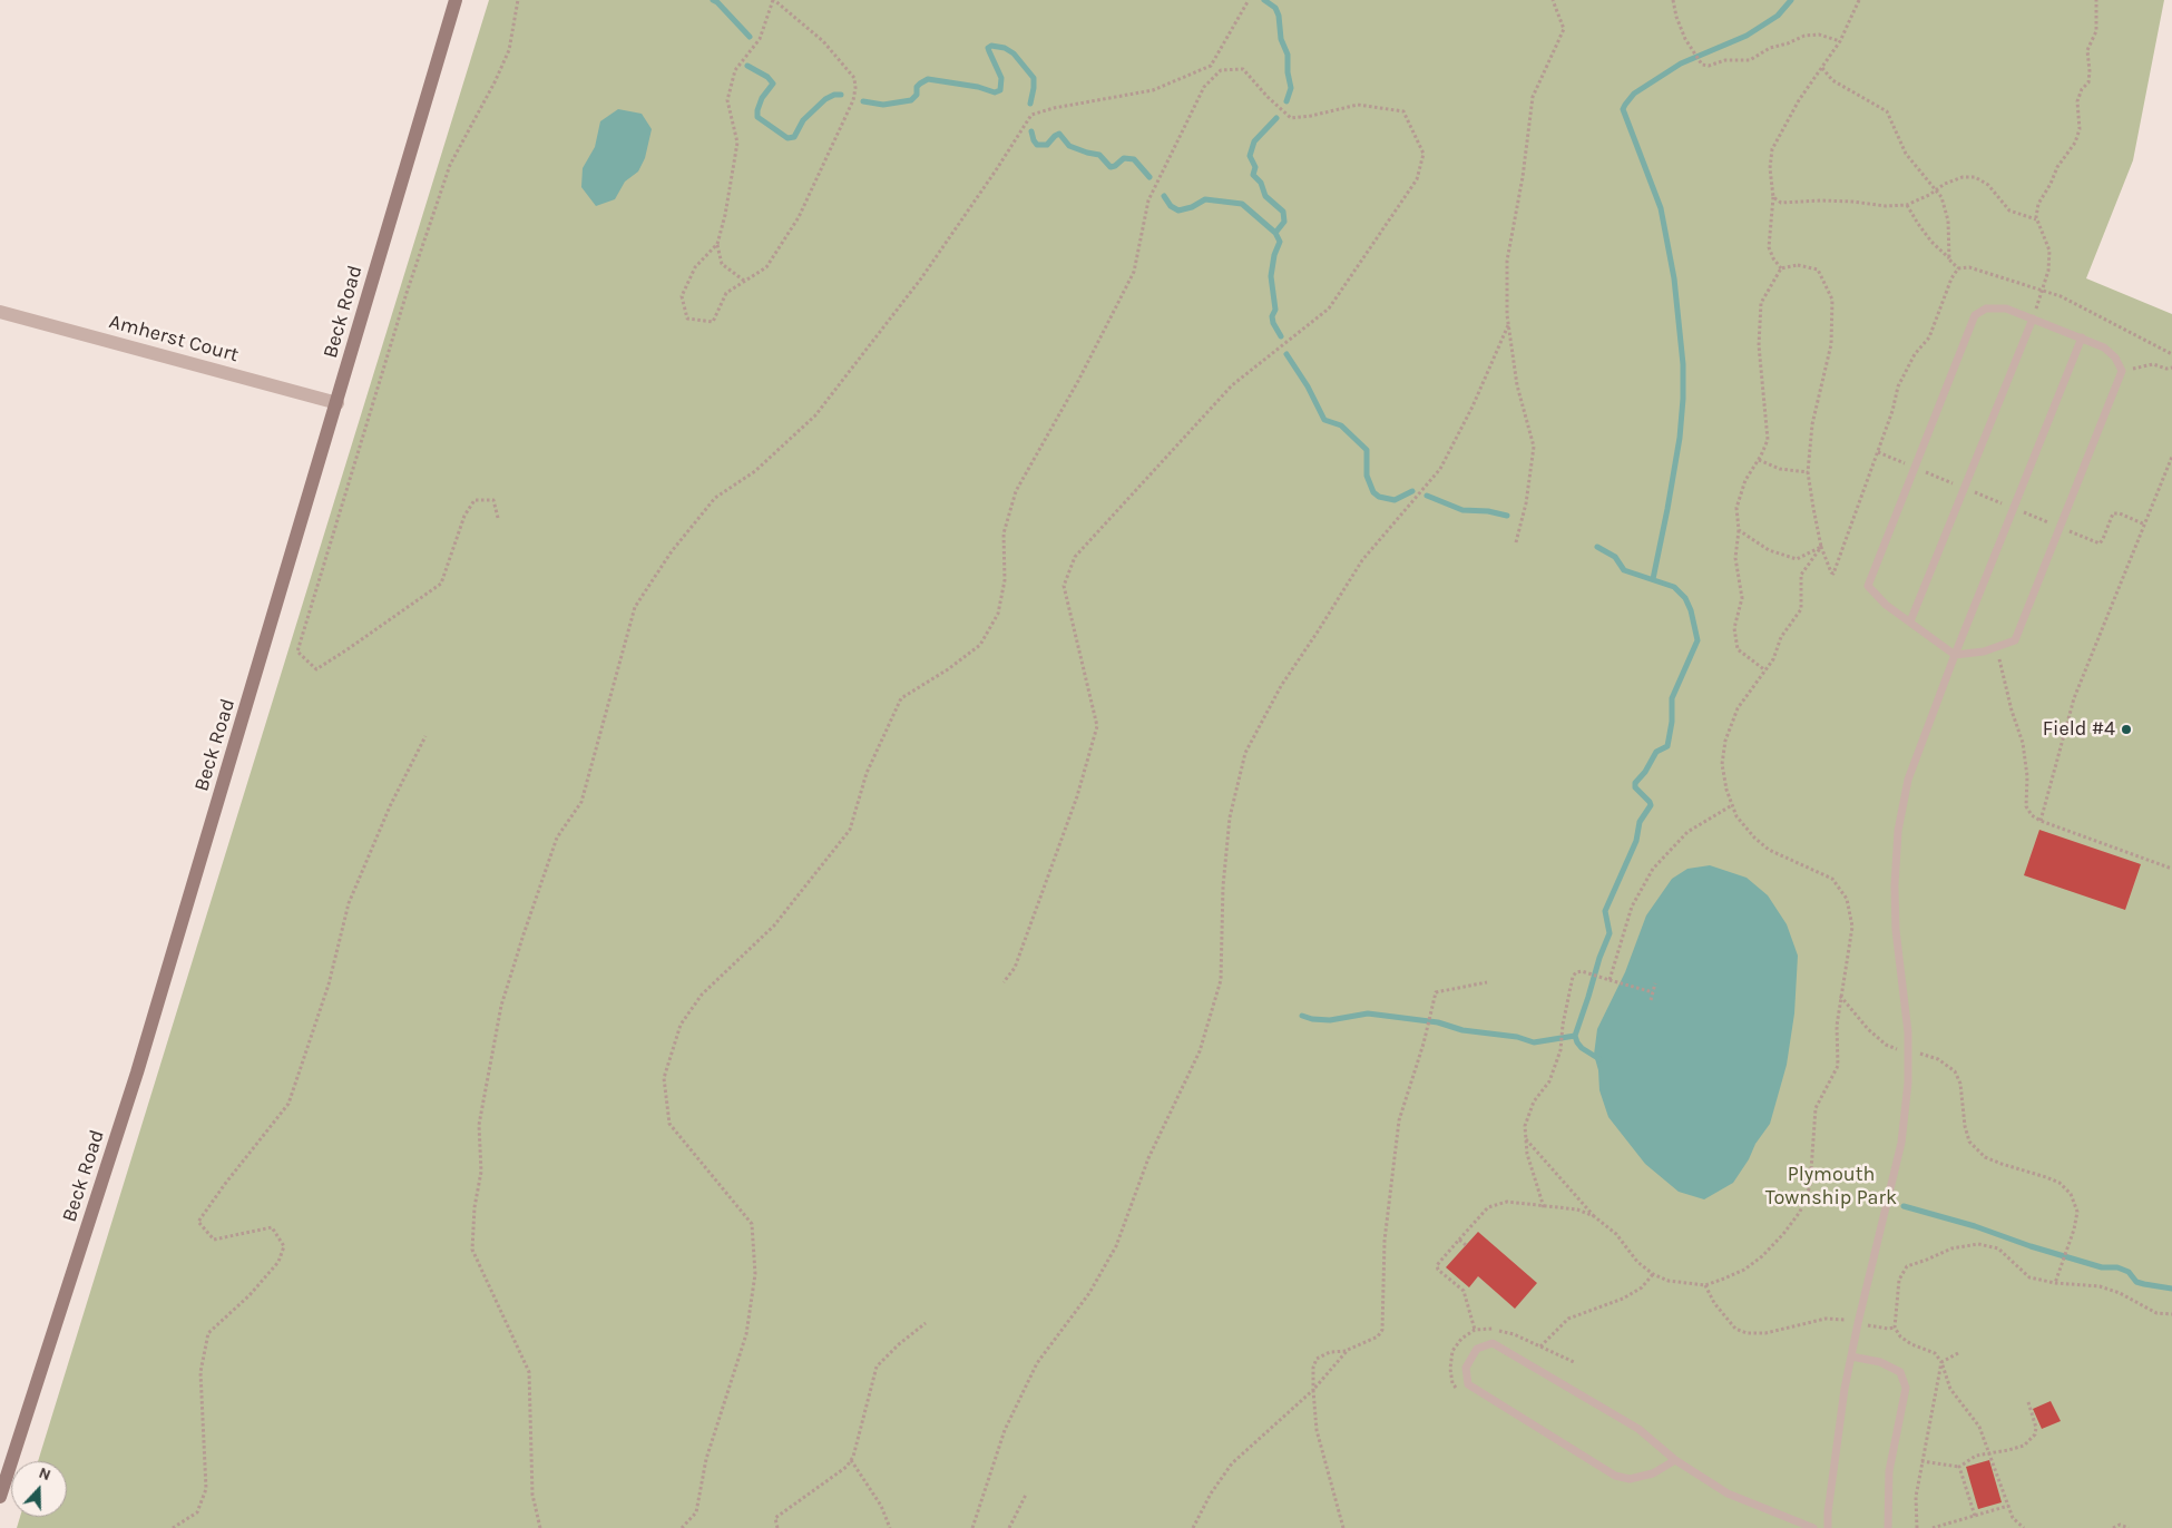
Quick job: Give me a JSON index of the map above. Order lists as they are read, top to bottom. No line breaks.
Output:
{"streets":{"main road":["Beck Road"],"street":["Amherst Court"]},"crossings":[["Beck Road","Amherst Court"]],"parks":["Plymouth Township Park"],"places":["Field #4"],"north":"top"}
